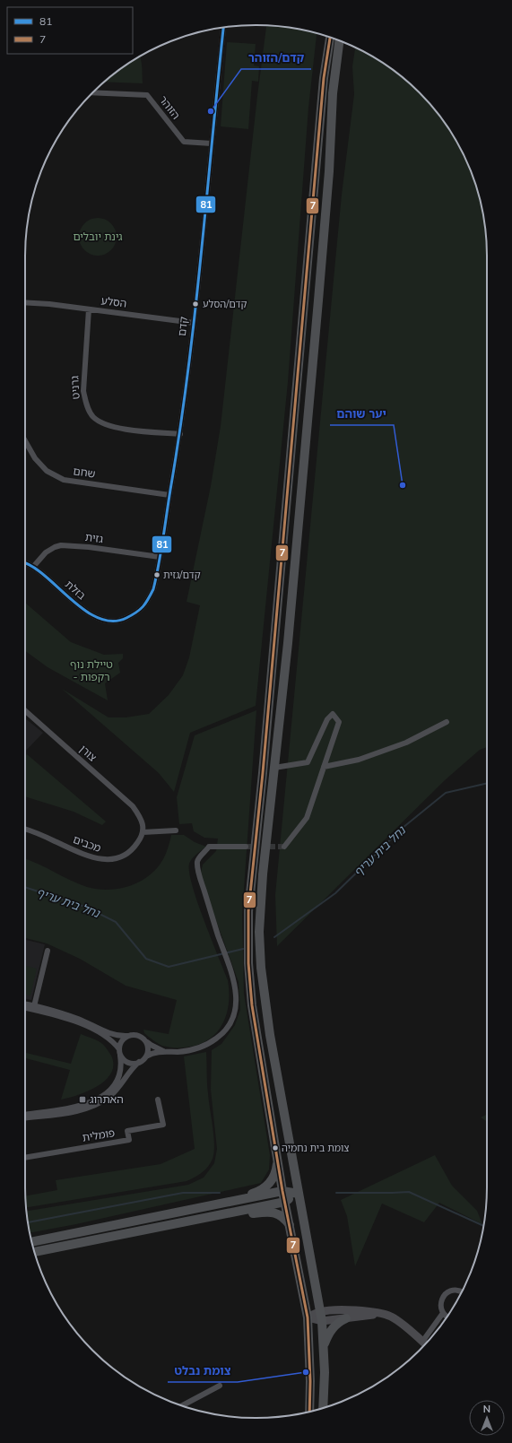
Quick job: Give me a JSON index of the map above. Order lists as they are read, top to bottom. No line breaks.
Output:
{"streets":{"street":["הזוהר","הסלע","קדם","גרניט","שחם","גזית","בזלת","צורן","מכבים","פומלית"]},"crossings":[["הזוהר","קדם"],["הסלע","קדם"],["הסלע","גרניט"],["קדם","גרניט"],["קדם","שחם"],["קדם","גזית"],["קדם","בזלת"],["גזית","בזלת"],["צורן","מכבים"]],"water":["נחל בית עריף"],"parks":["גינת יובלים","טיילת נוף - רקפות"],"places":{"other":["קדם/הזוהר","קדם/הסלע","יער שוהם","קדם/גזית","צומת בית נחמיה","צומת נבלט"],"transit":["האתרוג"]},"lines":["transit line 81","transit line 7"],"legend":["81","7"],"north":"top"}
